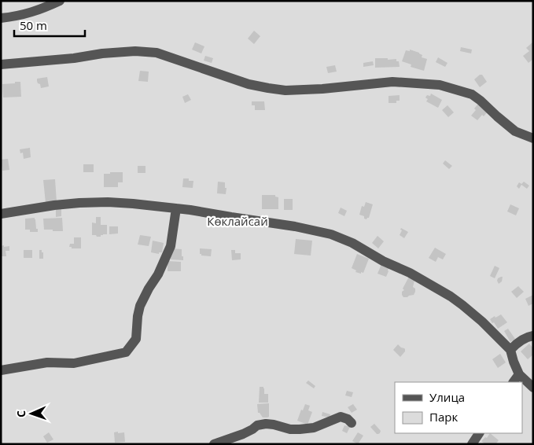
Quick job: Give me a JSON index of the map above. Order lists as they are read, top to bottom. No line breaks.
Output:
{"parks":["Көклайсай"],"legend":["Улица","Парк"],"scale_bar":"50 m","north":"left"}
